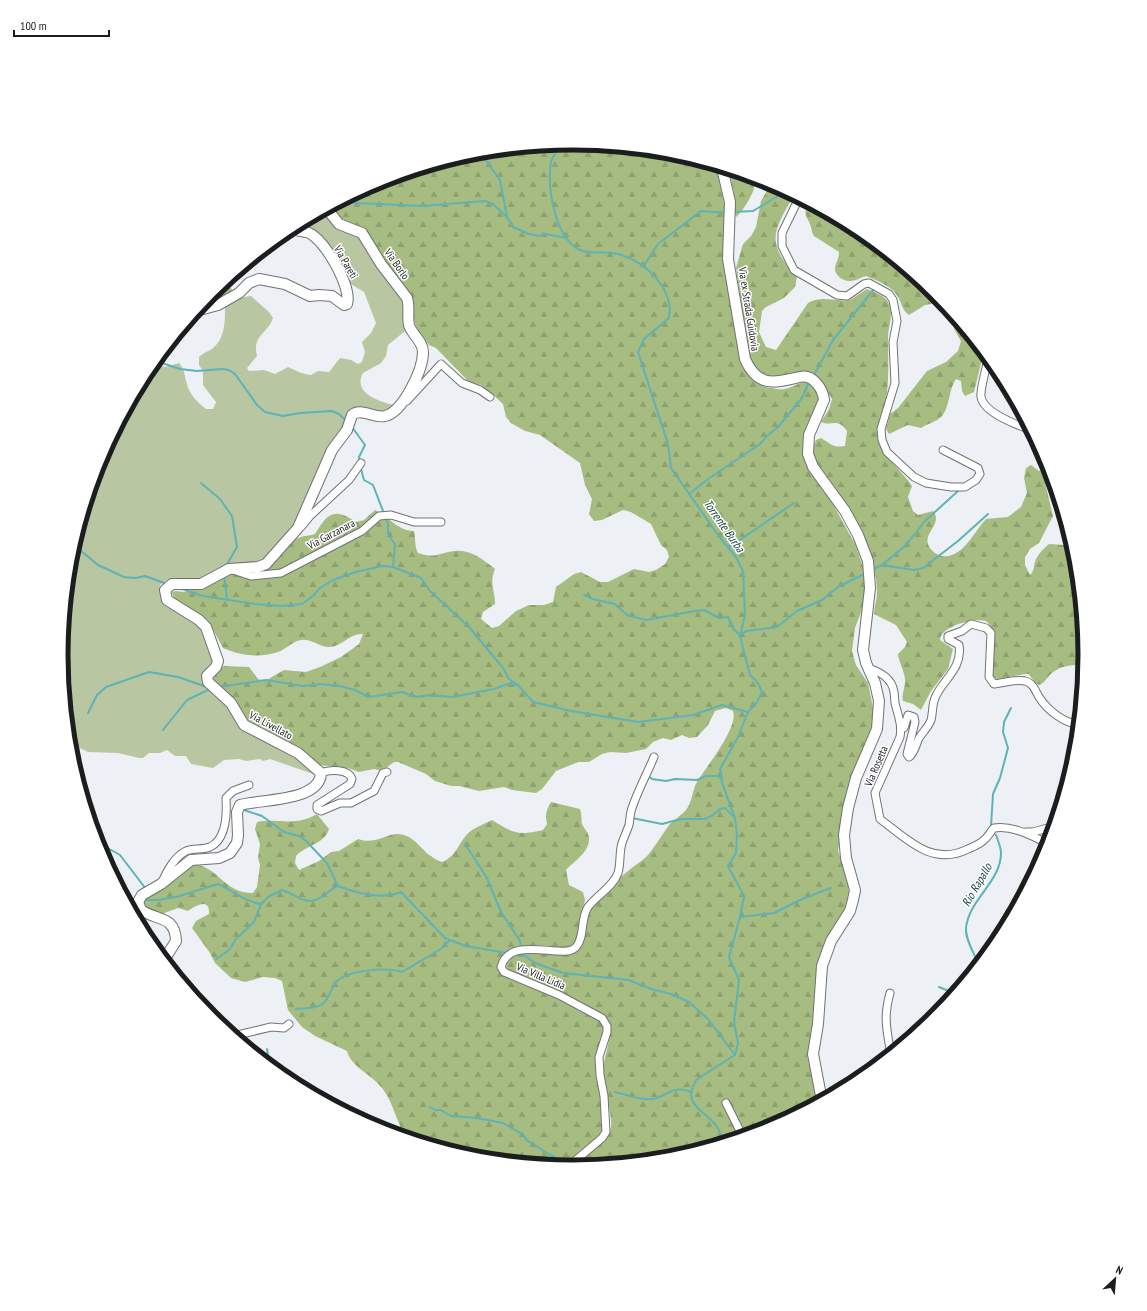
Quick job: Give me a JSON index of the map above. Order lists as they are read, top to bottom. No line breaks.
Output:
{"streets":{"street":["Via Pareti","Via Borlo","Via ex Strada Guidovia","Via Garzanara","Via Livellato","Via Rosetta","Via Villa Lidia"]},"crossings":[["Via Borlo","Via Livellato"],["Via Garzanara","Via Livellato"]],"water":["Torrente Burba","Rio Rapallo"],"scale_bar":"100 m","north":"top right"}
